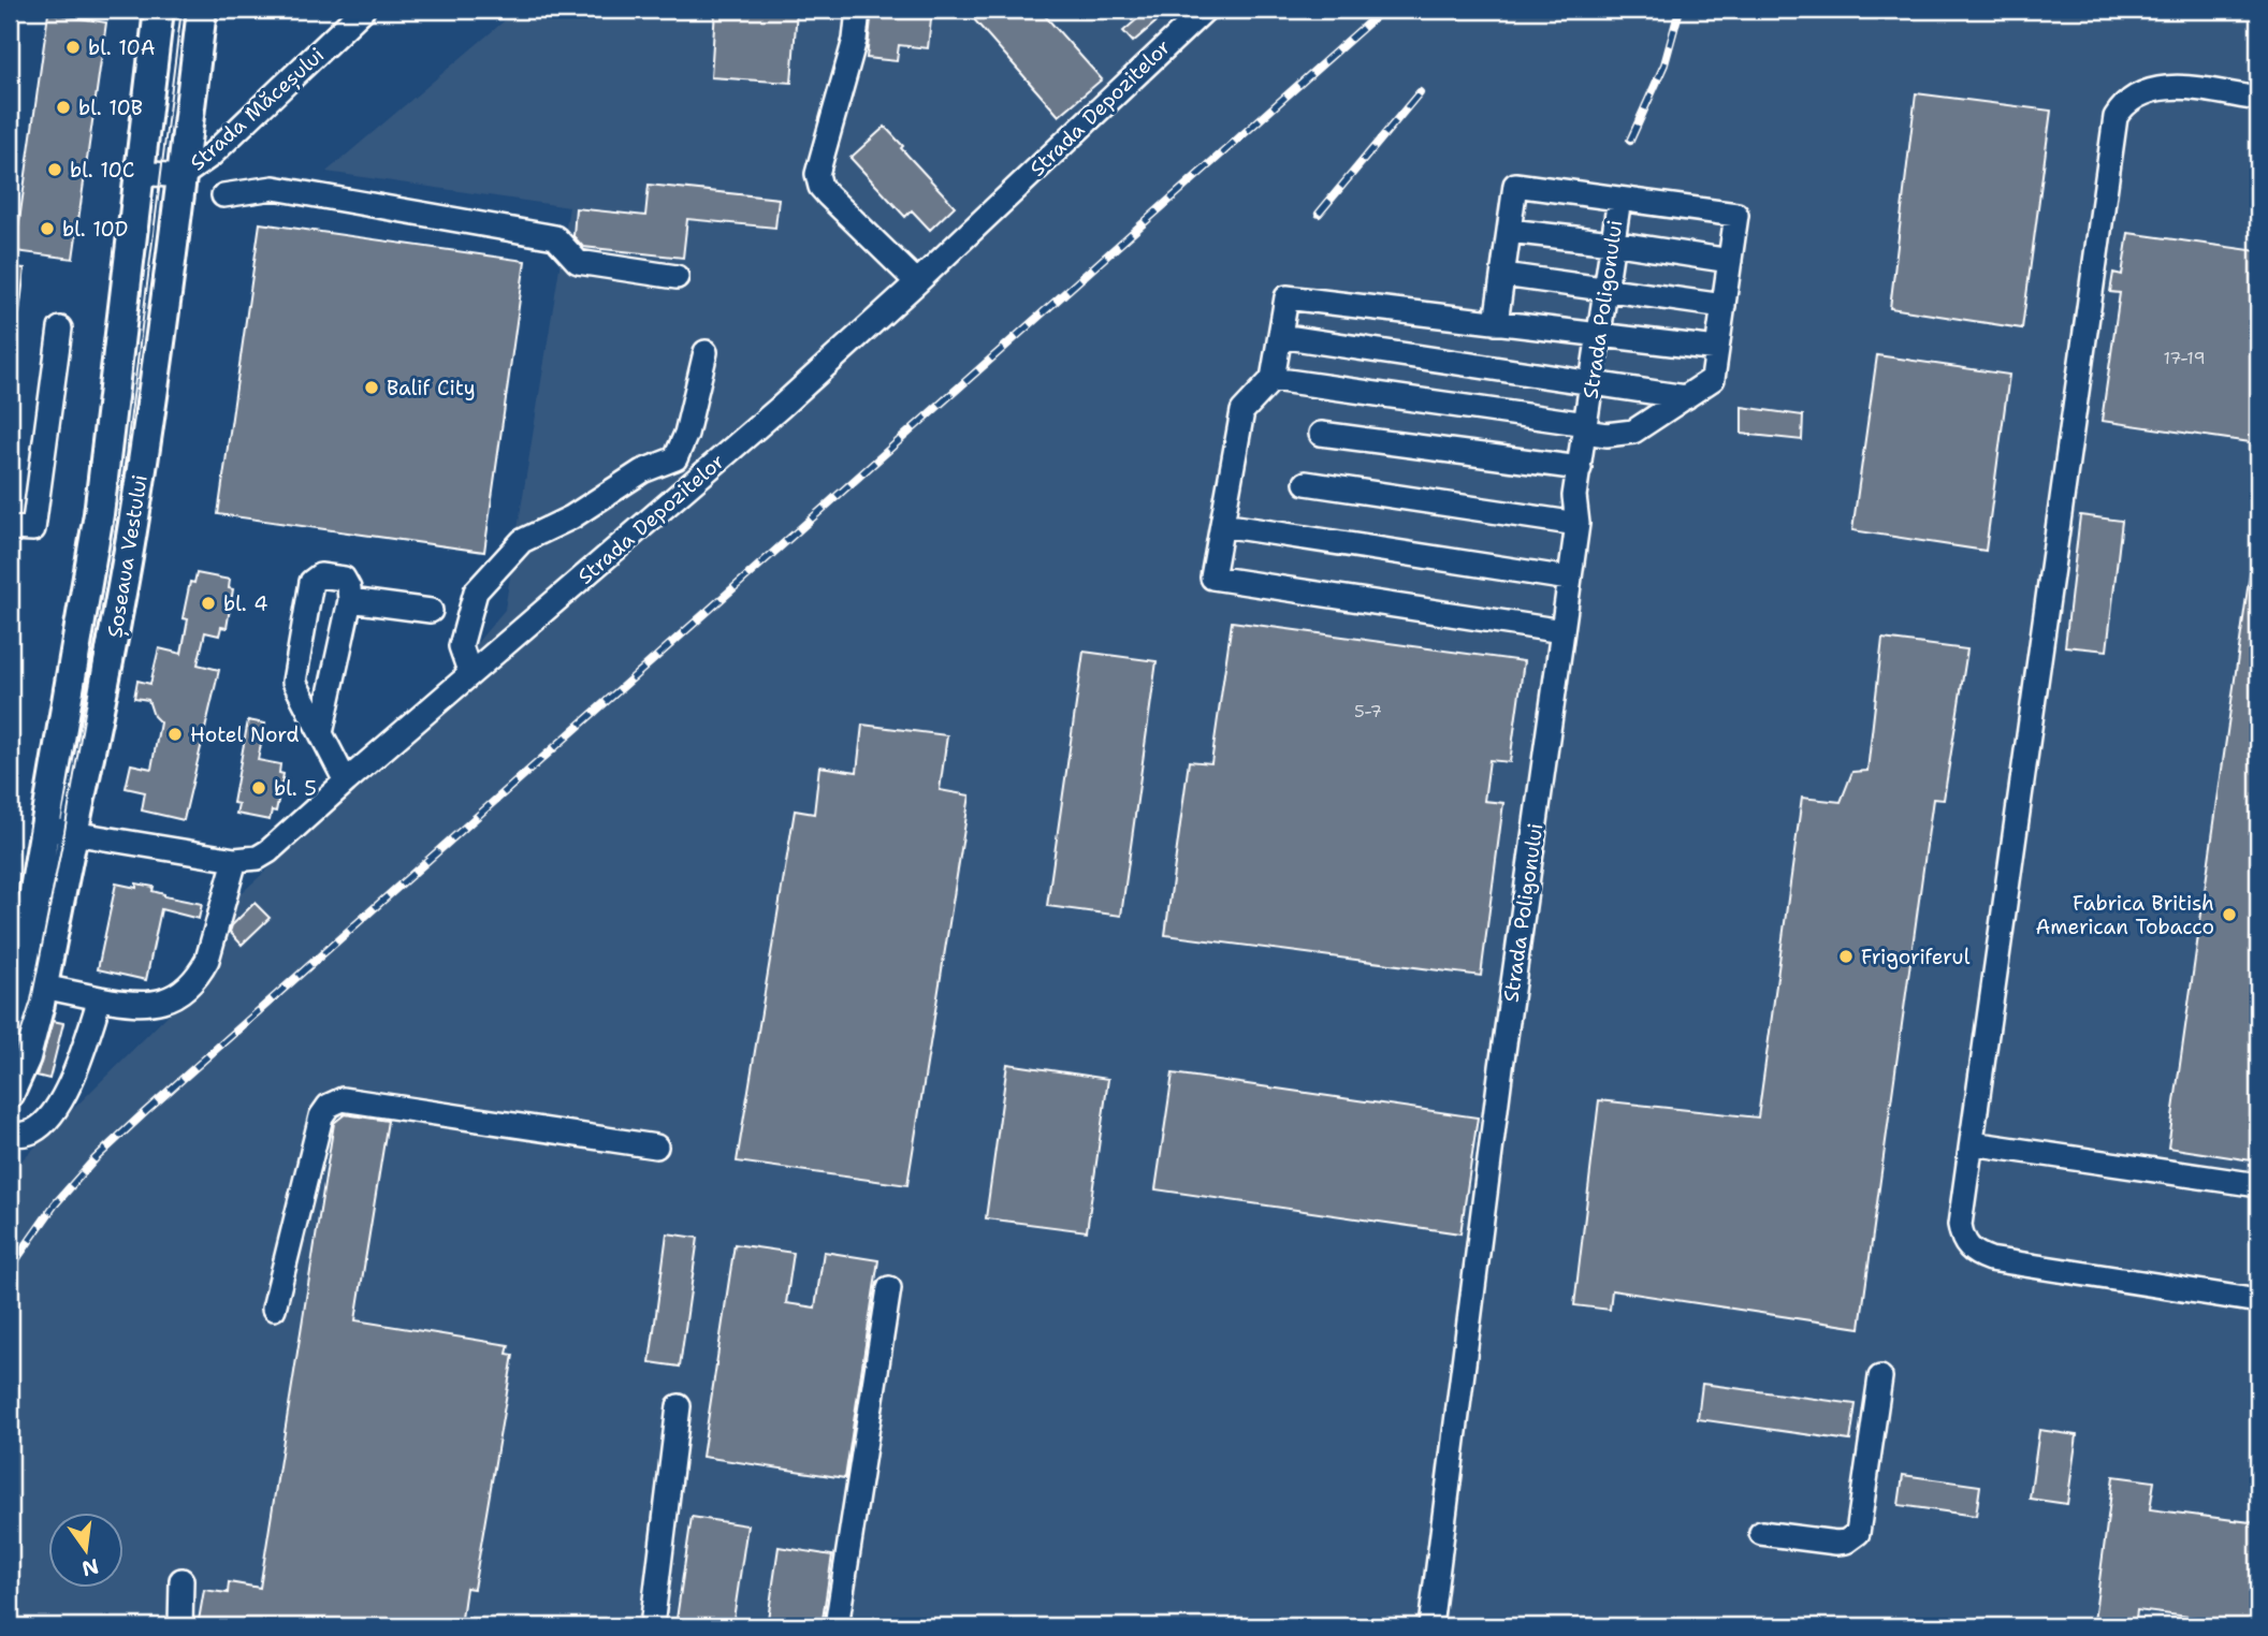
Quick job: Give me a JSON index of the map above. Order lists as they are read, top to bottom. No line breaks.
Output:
{"streets":{"main road":["Șoseaua Vestului"],"street":["Strada Depozitelor","Strada Măceșului","Strada Poligonului"]},"crossings":[["Strada Depozitelor","Șoseaua Vestului"],["Strada Măceșului","Șoseaua Vestului"]],"places":["bl. 10A","bl. 10B","bl. 10C","bl. 10D","Balif City","bl. 4","Hotel Nord","bl. 5","Fabrica British American Tobacco","Frigoriferul"],"house_numbers":["17-19","5-7"],"north":"bottom"}
